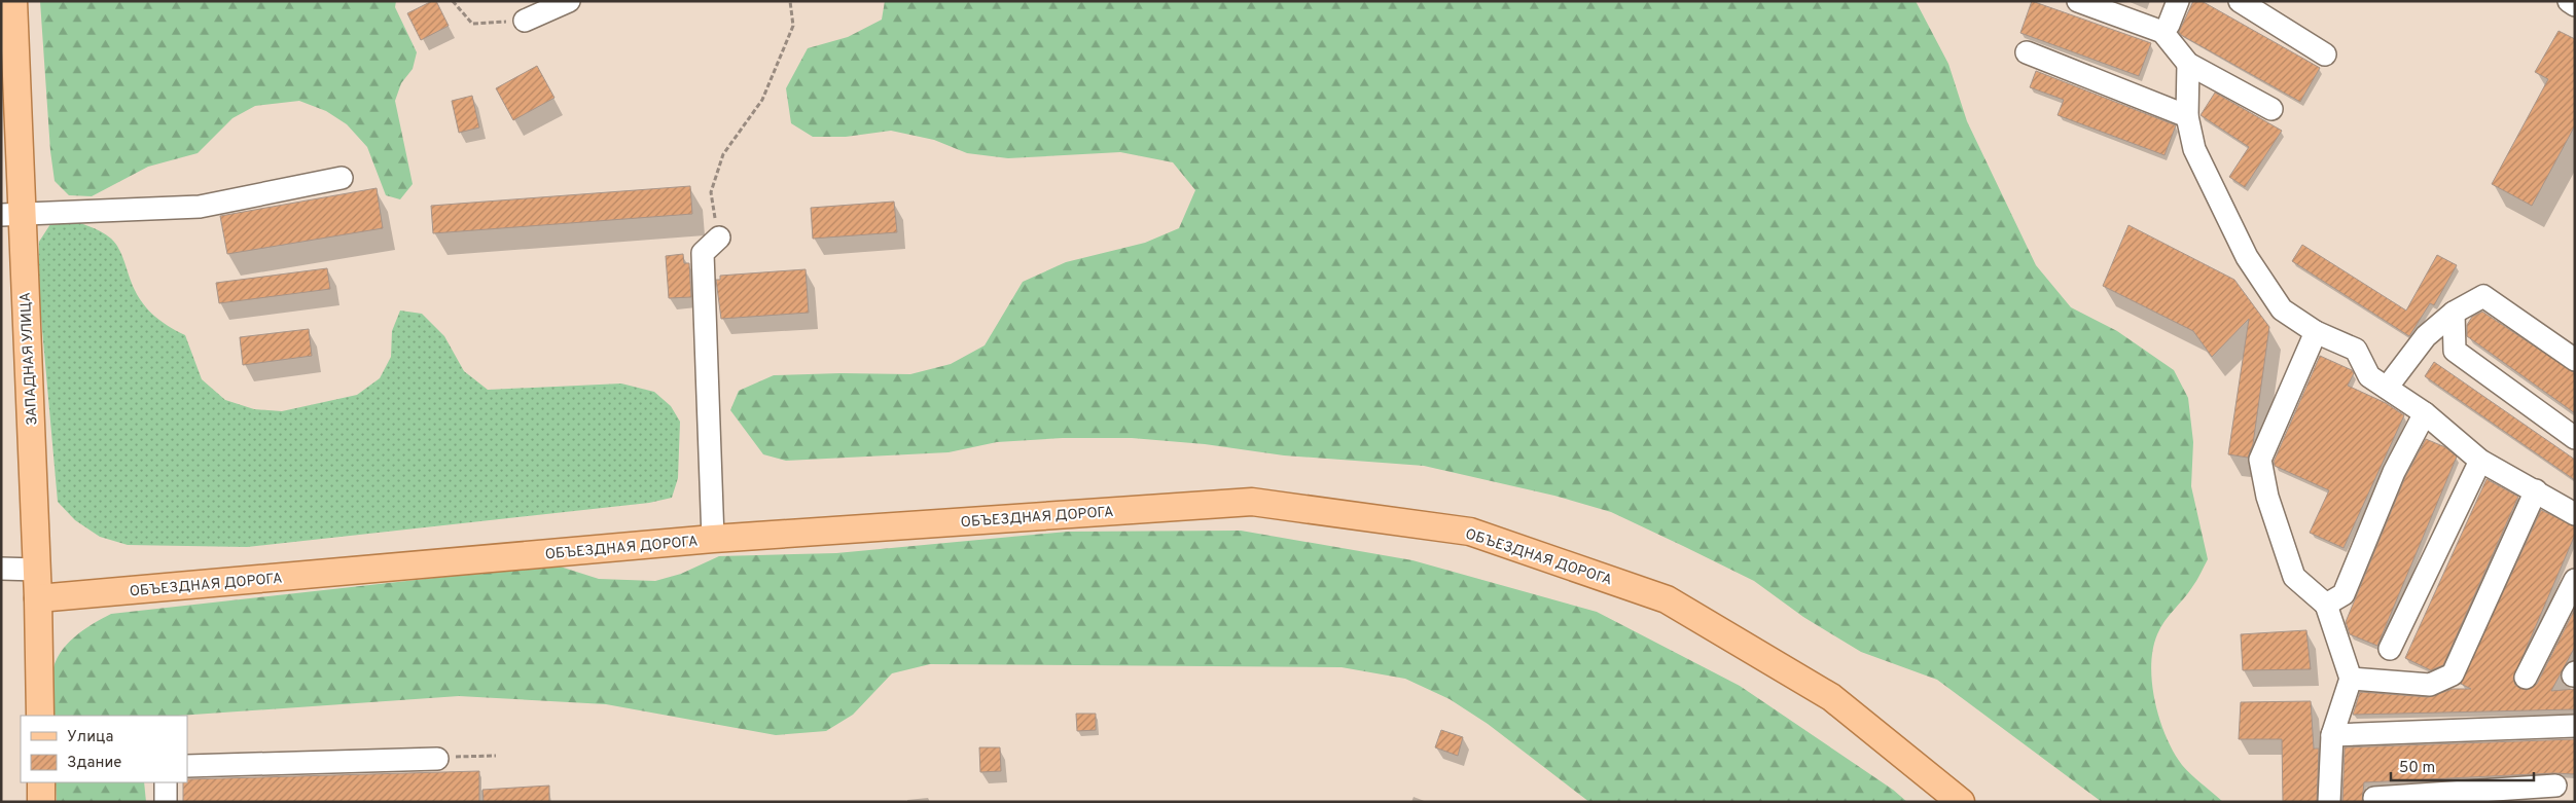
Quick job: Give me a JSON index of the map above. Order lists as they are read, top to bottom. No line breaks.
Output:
{"streets":{"main road":["ЗАПАДНАЯ УЛИЦА","ОБЪЕЗДНАЯ ДОРОГА"]},"crossings":[["ЗАПАДНАЯ УЛИЦА","ОБЪЕЗДНАЯ ДОРОГА"]],"legend":["Улица","Здание"],"scale_bar":"50 m"}
